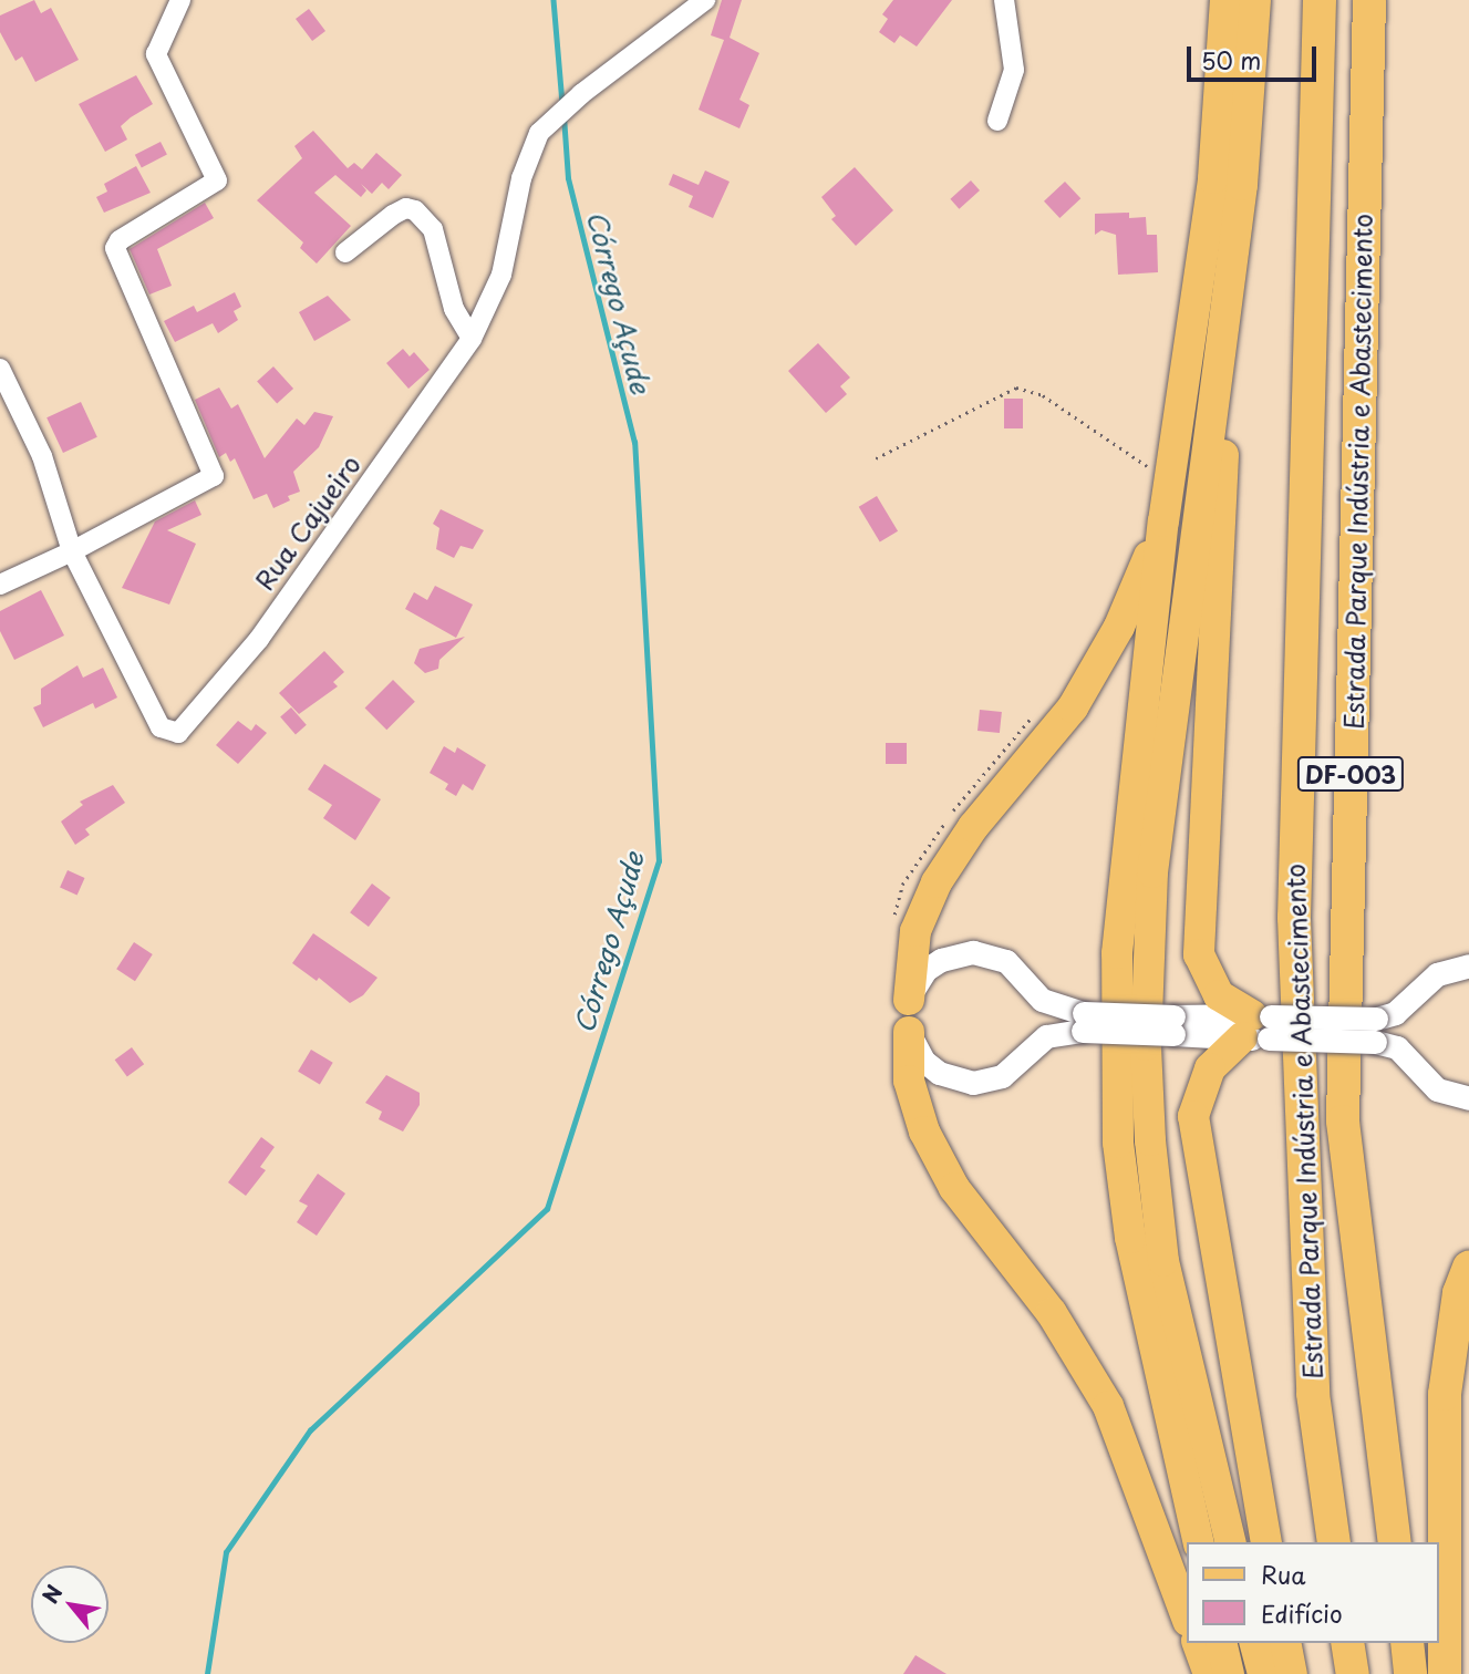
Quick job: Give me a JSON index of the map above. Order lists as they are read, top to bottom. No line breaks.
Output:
{"streets":{"highway":["Estrada Parque Indústria e Abastecimento","DF-003"],"street":["Rua Cajueiro"]},"water":["Córrego Açude"],"legend":["Rua","Edifício"],"scale_bar":"50 m","north":"top left"}
